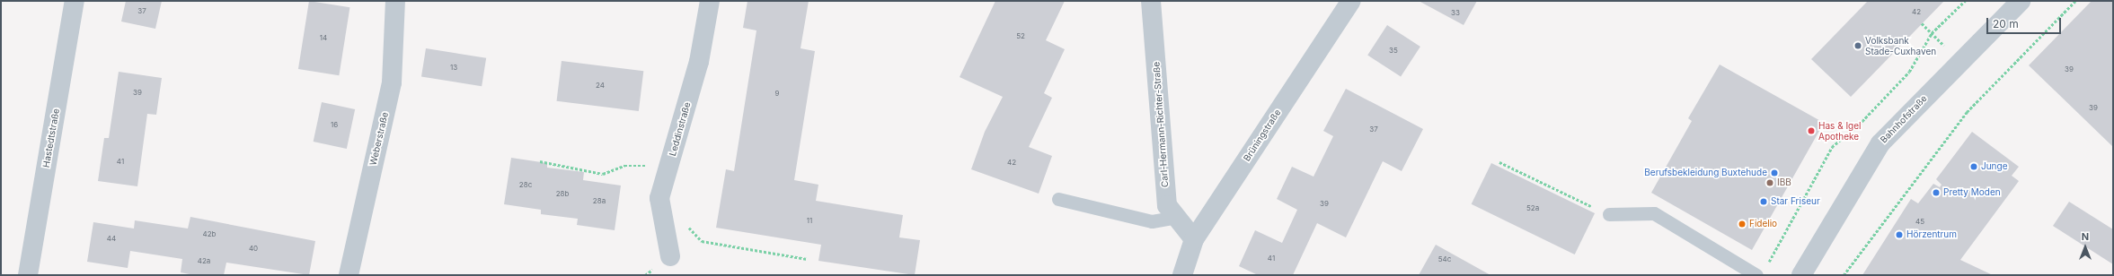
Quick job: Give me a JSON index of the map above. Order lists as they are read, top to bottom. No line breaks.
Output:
{"streets":{"street":["Bahnhofstraße","Carl-Hermann-Richter-Straße","Leddinstraße","Brüningstraße","Hastedtstraße","Weberstraße"]},"crossings":[["Carl-Hermann-Richter-Straße","Brüningstraße"]],"places":["Volksbank Stade-Cuxhaven","Has & Igel Apotheke","Junge","Berufsbekleidung Buxtehude","IBB","Pretty Moden","Star Friseur","Fidelio","Hörzentrum"],"house_numbers":["37","42","33","52","14","35","13","39","24","39","9","39","16","37","41","42","28c","28b","28a","39","52a","11","45","42b","44","40","41","54c","42a"],"scale_bar":"20 m","north":"top"}
